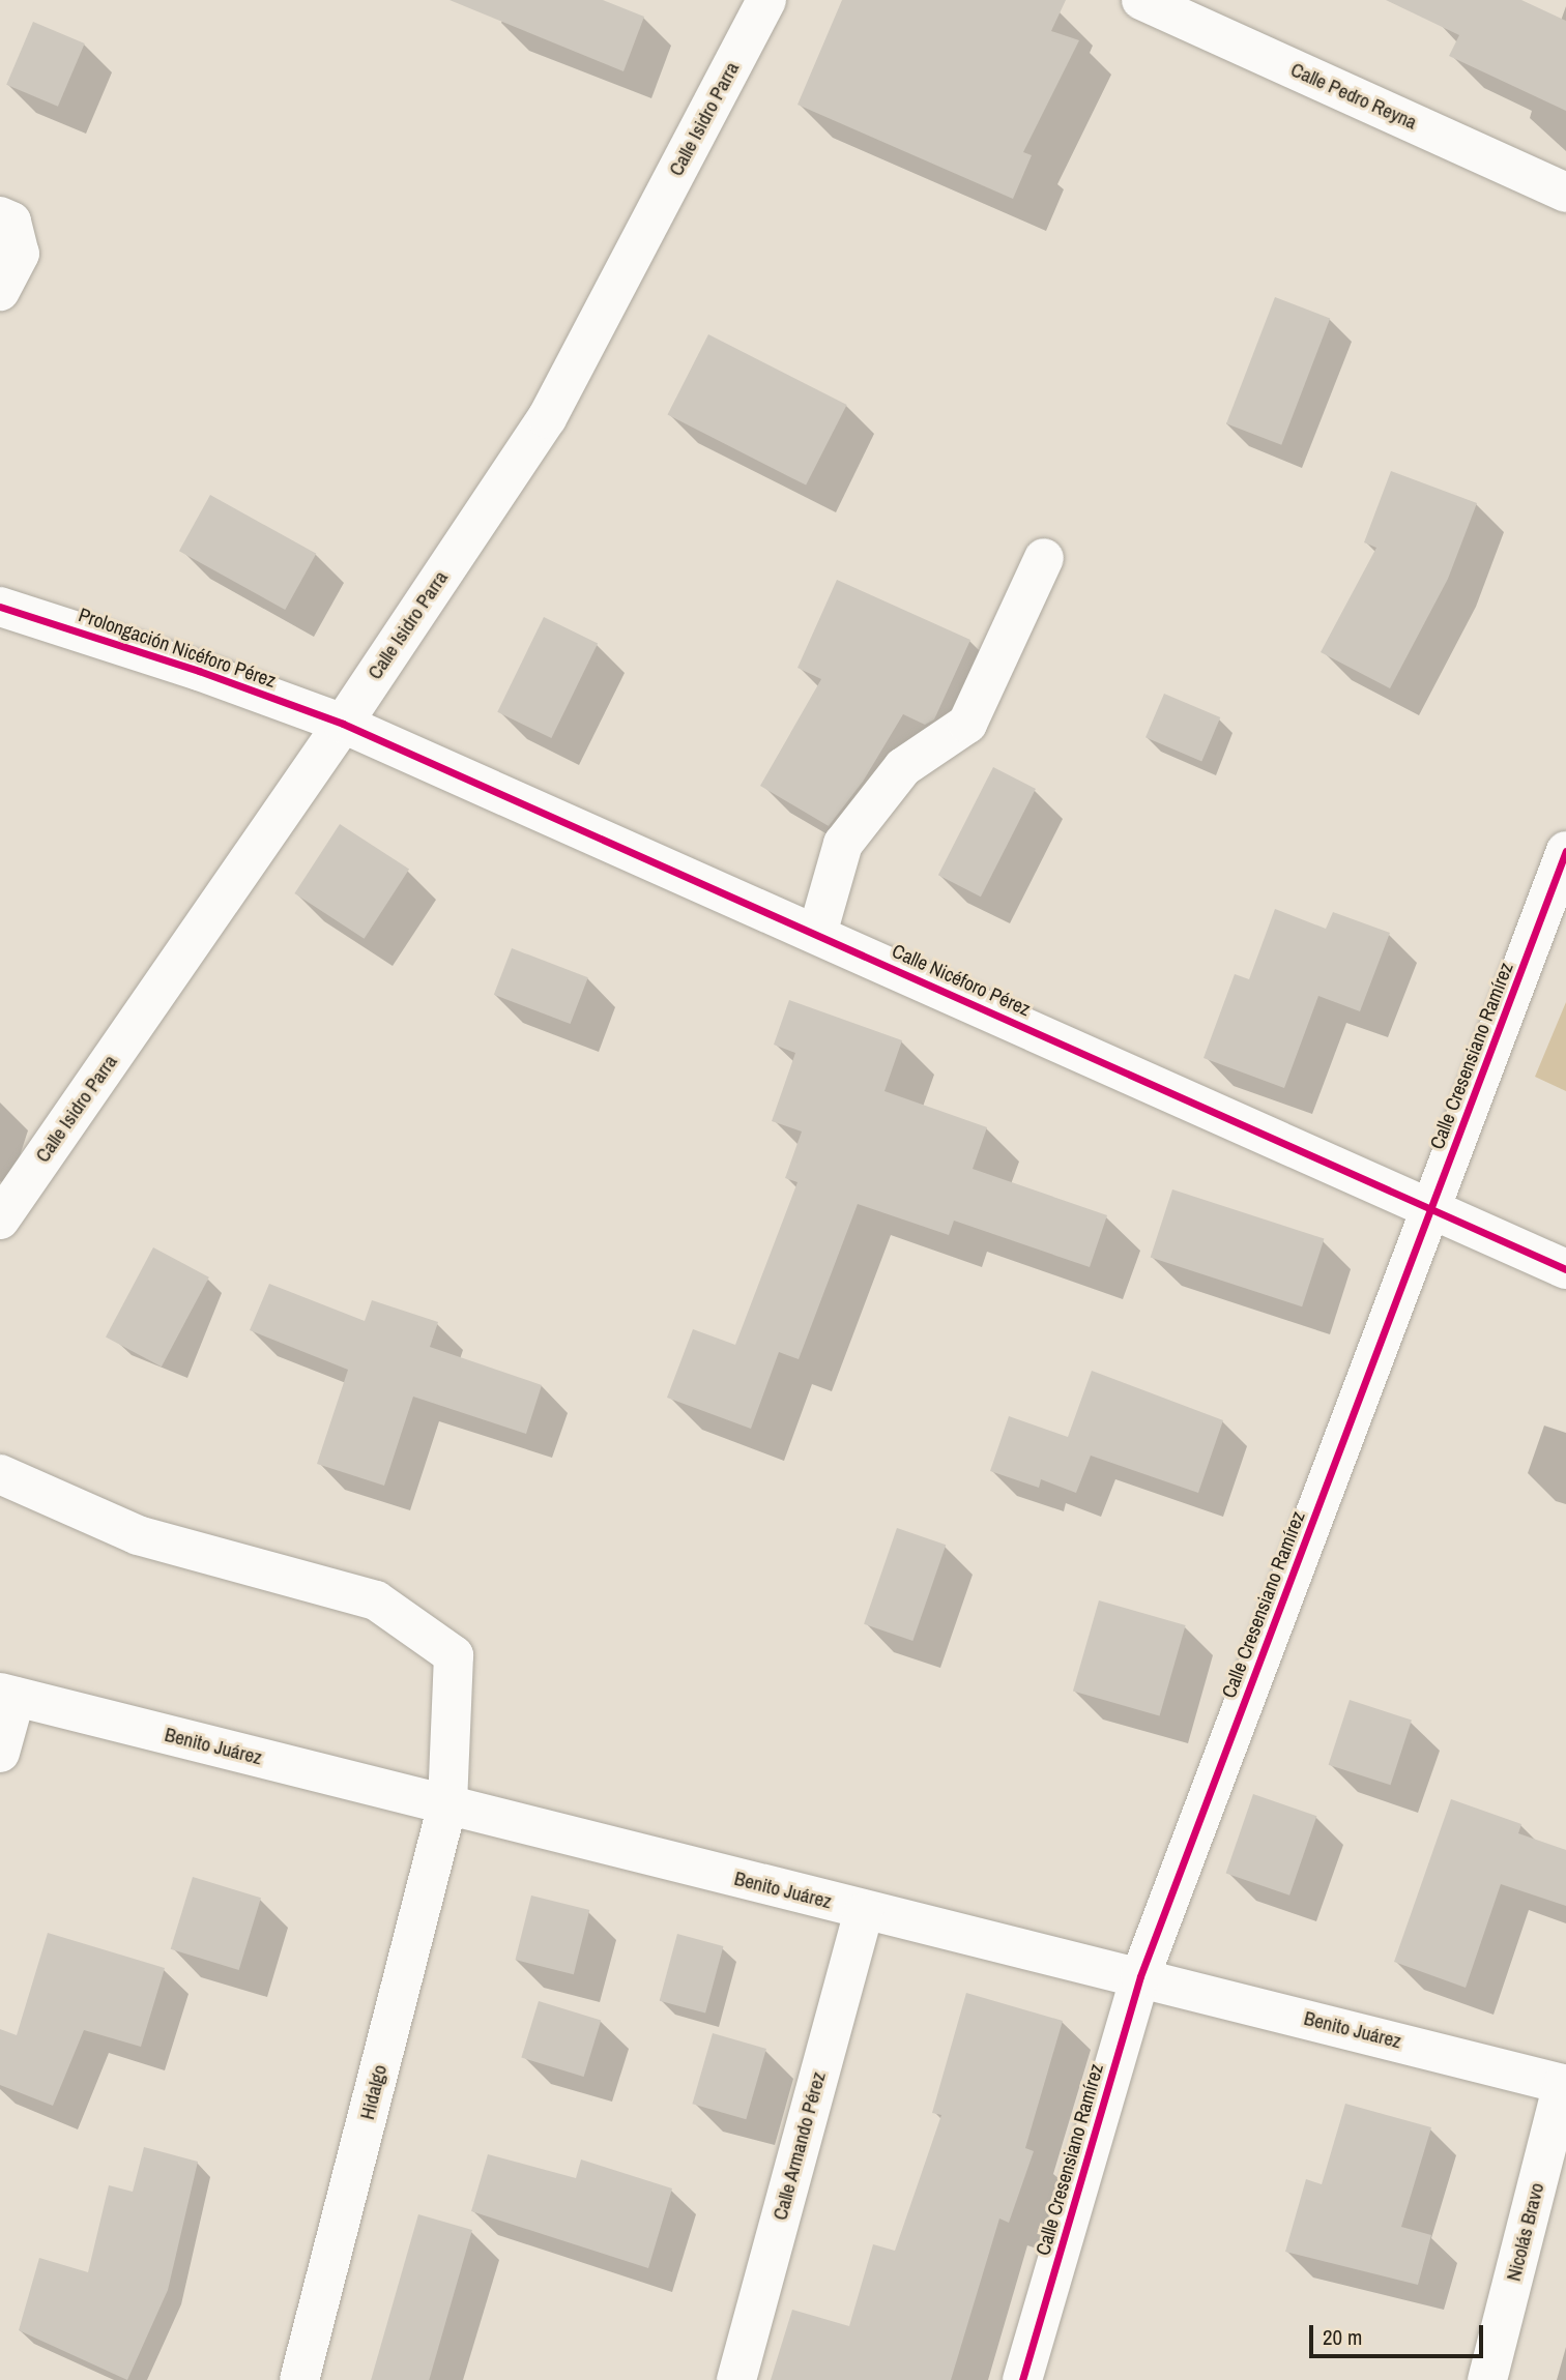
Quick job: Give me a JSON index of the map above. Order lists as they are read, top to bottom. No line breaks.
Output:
{"streets":{"street":["Calle Pedro Reyna","Calle Isidro Parra","Prolongación Nicéforo Pérez","Calle Nicéforo Pérez","Calle Cresensiano Ramírez","Benito Juárez","Hidalgo","Calle Armando Pérez","Nicolás Bravo"]},"crossings":[["Calle Isidro Parra","Prolongación Nicéforo Pérez"],["Calle Isidro Parra","Calle Nicéforo Pérez"],["Prolongación Nicéforo Pérez","Calle Nicéforo Pérez"],["Calle Nicéforo Pérez","Calle Cresensiano Ramírez"],["Calle Cresensiano Ramírez","Benito Juárez"],["Benito Juárez","Hidalgo"],["Benito Juárez","Calle Armando Pérez"],["Benito Juárez","Nicolás Bravo"]],"scale_bar":"20 m"}
